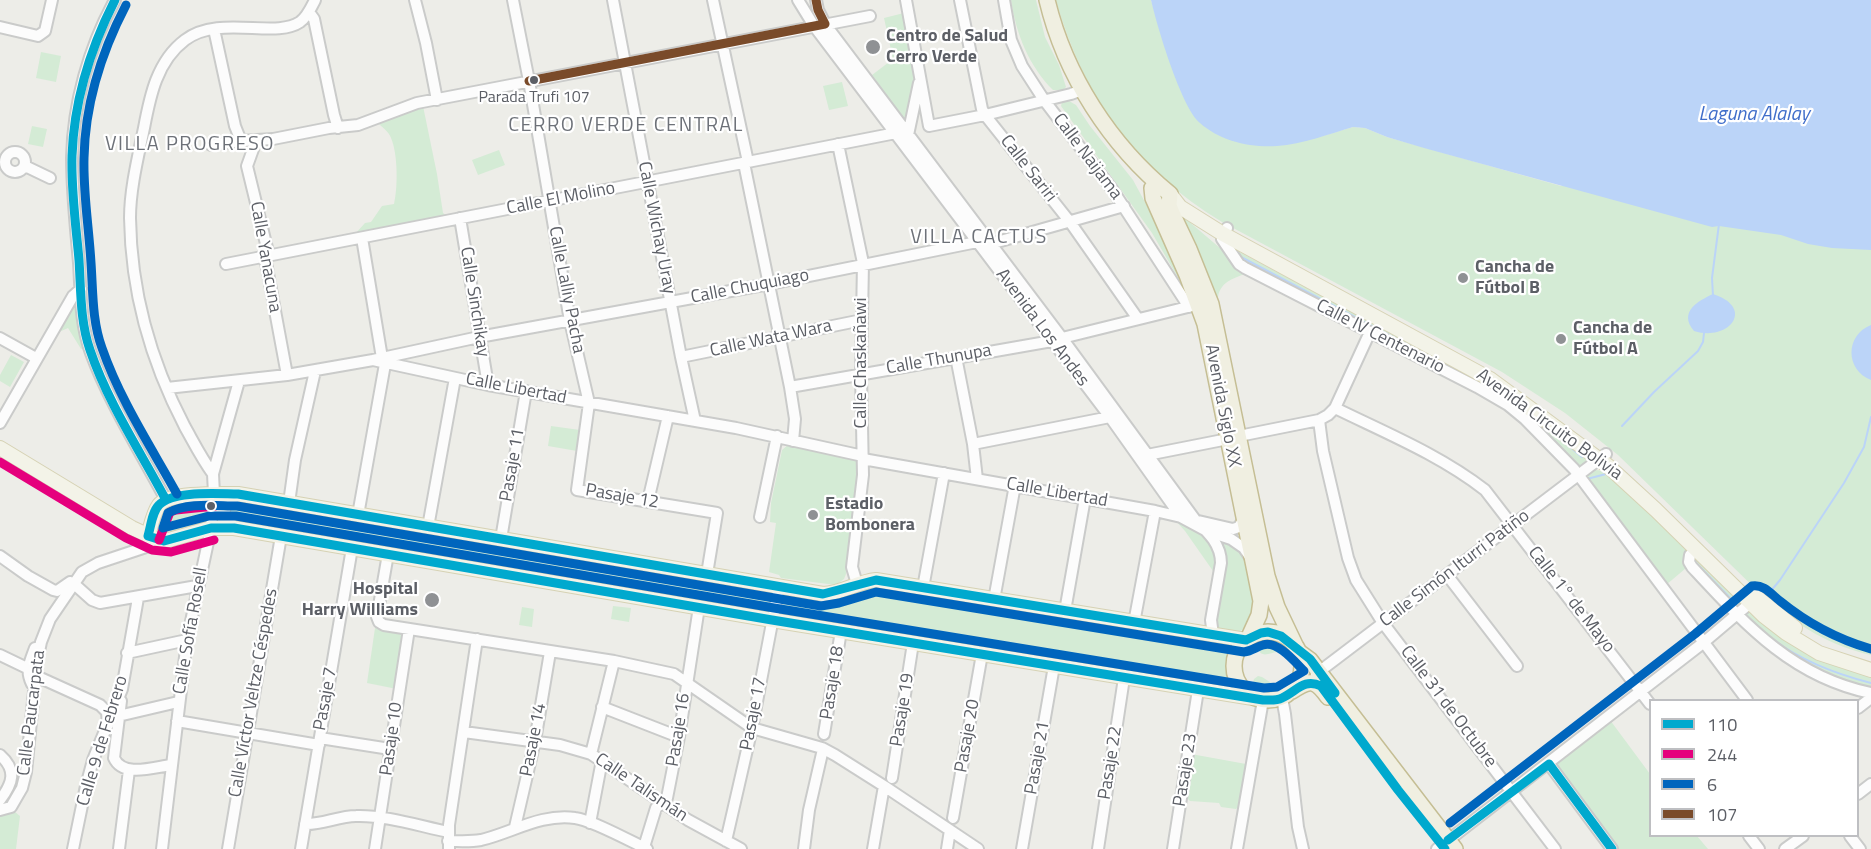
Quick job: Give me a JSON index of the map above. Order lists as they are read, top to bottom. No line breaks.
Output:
{"streets":{"highway":["Avenida Siglo XX","Avenida Circuito Bolivia"],"street":["Calle Naijama","Calle Sariri","Calle El Molino","Calle Wichay Uray","Calle Yanacuna","Calle Chuquiago","Calle Lalliy Pacha","Calle Sinchikay","Avenida Los Andes","Calle IV Centenario","Calle Wata Wara","Calle Thunupa","Calle Chaskañawi","Calle Libertad","Pasaje 11","Pasaje 12","Calle Simón Iturri Patiño","Calle 1° de Mayo","Calle Sofía Rosell","Pasaje 18","Calle Víctor Veltze Céspedes","Pasaje 7","Calle 31 de Octubre","Pasaje 19","Calle Paucarpata","Pasaje 17","Pasaje 16","Pasaje 20","Pasaje 10","Pasaje 14","Calle 9 de Febrero","Pasaje 21","Pasaje 22","Pasaje 23","Calle Talismán"]},"crossings":[["Calle Naijama","Calle Chuquiago"],["Calle Naijama","Calle Thunupa"],["Calle Naijama","Avenida Siglo XX"],["Calle Sariri","Calle Chuquiago"],["Calle Sariri","Calle Thunupa"],["Calle El Molino","Calle Wichay Uray"],["Calle El Molino","Calle Yanacuna"],["Calle El Molino","Calle Lalliy Pacha"],["Calle El Molino","Calle Sinchikay"],["Calle El Molino","Avenida Los Andes"],["Calle El Molino","Calle Chaskañawi"],["Calle Wichay Uray","Calle Chuquiago"],["Calle Wichay Uray","Calle Wata Wara"],["Calle Wichay Uray","Calle Libertad"],["Calle Yanacuna","Calle Libertad"],["Calle Chuquiago","Calle Lalliy Pacha"],["Calle Chuquiago","Calle Sinchikay"],["Calle Chuquiago","Avenida Los Andes"],["Calle Chuquiago","Calle Chaskañawi"],["Calle Chuquiago","Calle Libertad"],["Calle Lalliy Pacha","Calle Libertad"],["Calle Lalliy Pacha","Pasaje 12"],["Calle Sinchikay","Calle Libertad"],["Avenida Los Andes","Calle Thunupa"],["Avenida Los Andes","Calle Libertad"],["Avenida Los Andes","Avenida Siglo XX"],["Calle IV Centenario","Avenida Circuito Bolivia"],["Calle IV Centenario","Calle Simón Iturri Patiño"],["Calle Wata Wara","Calle Chaskañawi"],["Calle Thunupa","Calle Chaskañawi"],["Calle Thunupa","Avenida Siglo XX"],["Calle Chaskañawi","Calle Libertad"],["Calle Libertad","Avenida Siglo XX"],["Calle Libertad","Pasaje 11"],["Calle Libertad","Pasaje 12"],["Calle Libertad","Calle Sofía Rosell"],["Avenida Siglo XX","Avenida Circuito Bolivia"],["Avenida Siglo XX","Calle Simón Iturri Patiño"],["Avenida Circuito Bolivia","Calle Simón Iturri Patiño"],["Calle Simón Iturri Patiño","Calle 1° de Mayo"],["Calle Simón Iturri Patiño","Calle 31 de Octubre"],["Pasaje 17","Calle Talismán"],["Pasaje 16","Calle Talismán"],["Pasaje 14","Calle Talismán"]],"districts":["CERRO VERDE CENTRAL","VILLA PROGRESO","VILLA CACTUS"],"water":["Laguna Alalay"],"places":["Centro de Salud Cerro Verde","Parada Trufi 107","Cancha de Fútbol B","Cancha de Fútbol A","Estadio Bombonera","Hospital Harry Williams"],"lines":["transit line 110","transit line 107","transit line 6","transit line 244"],"legend":["110","244","6","107"]}
